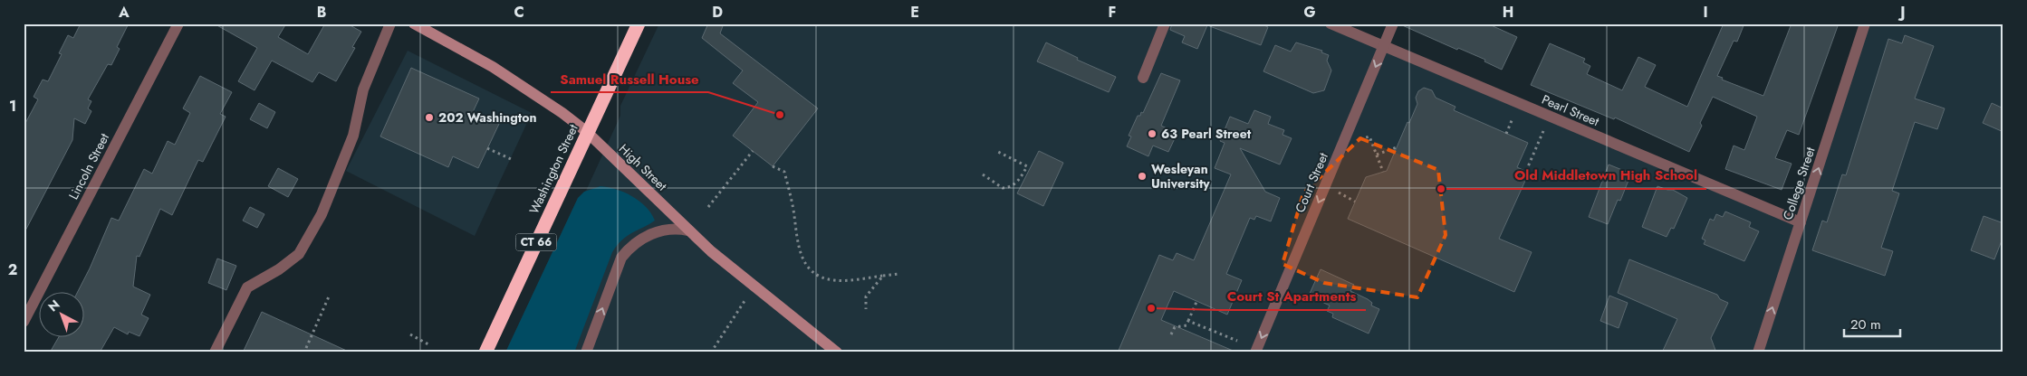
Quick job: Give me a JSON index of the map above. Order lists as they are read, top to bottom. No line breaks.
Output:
{"streets":{"highway":["Washington Street","CT 66"],"street":["Pearl Street","Lincoln Street","High Street","Court Street","College Street"]},"crossings":[["Pearl Street","Court Street"],["Pearl Street","College Street"],["High Street","Washington Street"]],"one_way":["Court Street","College Street"],"places":["Samuel Russell House","202 Washington","63 Pearl Street","Wesleyan University","Old Middletown High School","Court St Apartments"],"scale_bar":"20 m","north":"top left","grid":{"columns":["A","B","C","D","E","F","G","H","I","J"],"rows":["1","2"]}}
